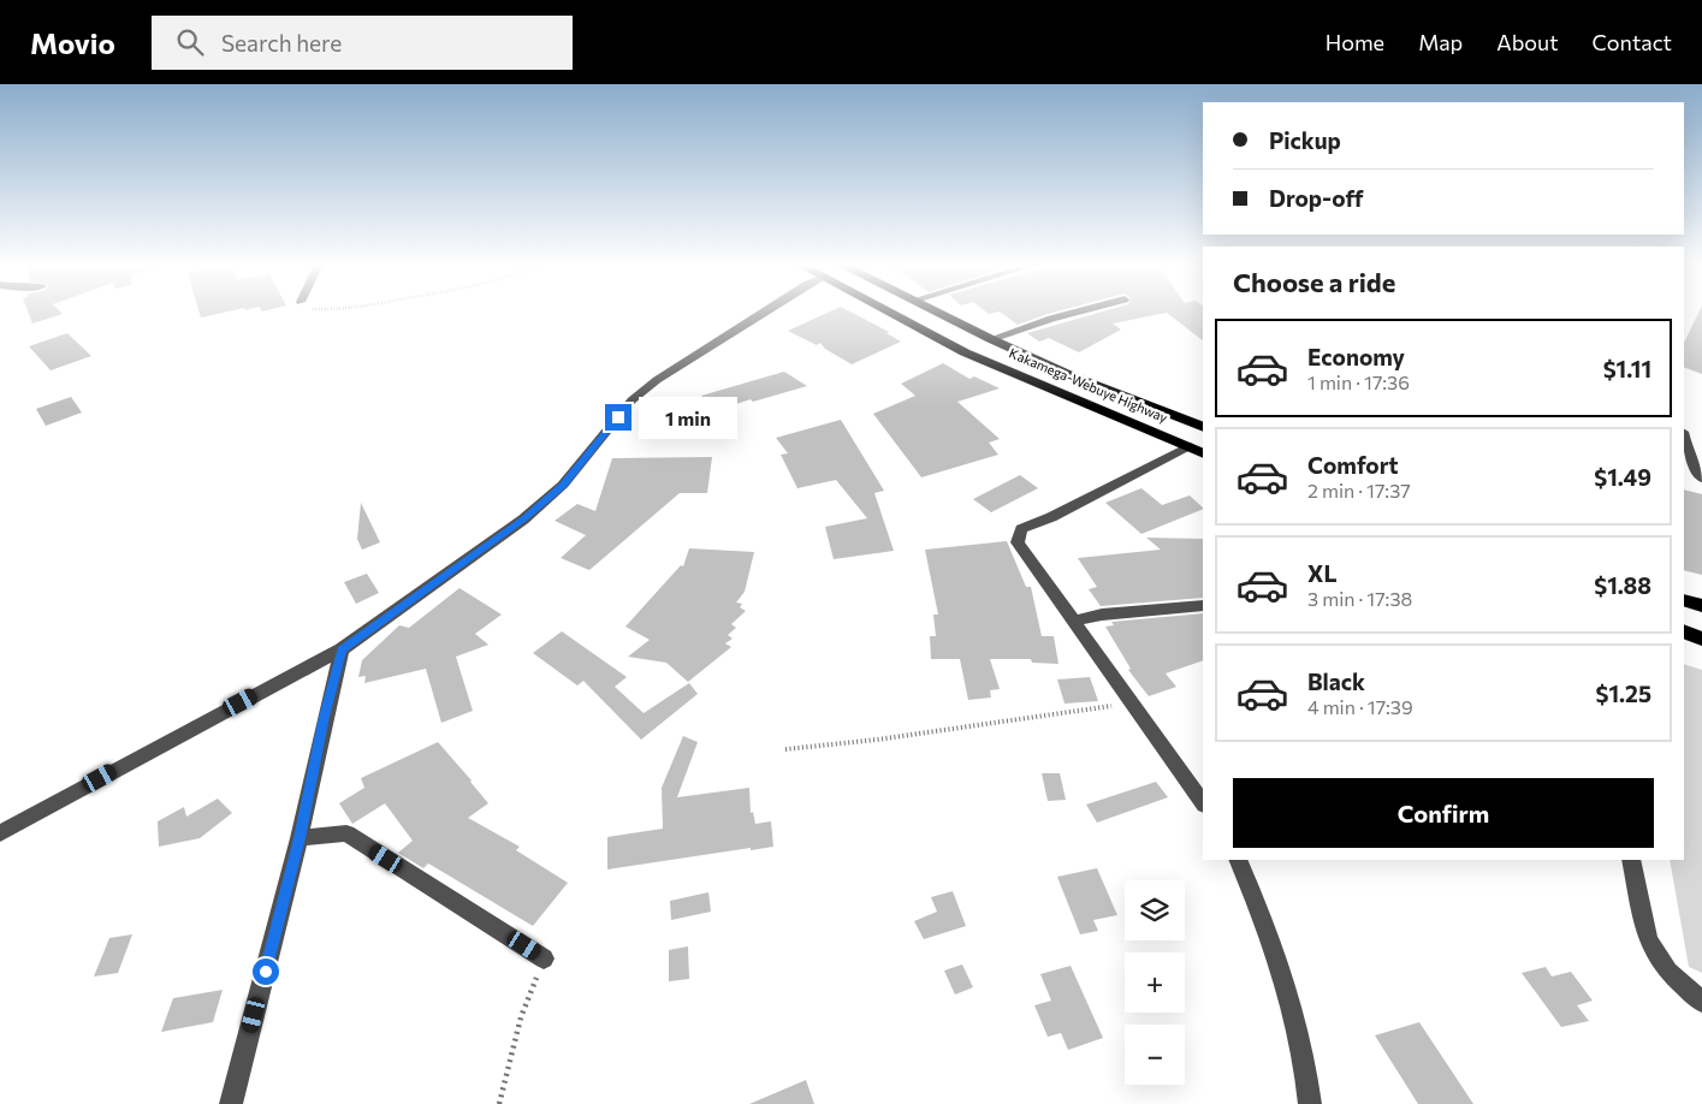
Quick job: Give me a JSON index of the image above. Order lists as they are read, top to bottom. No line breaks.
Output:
{"streets":{"highway":["Kakamega-Webuye Highway"]},"page":{"header":"Movio","search":"Search here","nav":["Home","Map","About","Contact"],"banner":["Pickup","Drop-off"],"heading":"Choose a ride","list":[{"name":"Economy","note":"1 min · 17:36","value":"$1.11"},{"name":"Comfort","note":"2 min · 17:37","value":"$1.49"},{"name":"XL","note":"3 min · 17:38","value":"$1.88"},{"name":"Black","note":"4 min · 17:39","value":"$1.25"}],"bubble":"1 min","buttons":"Confirm","map_buttons":["+","−"]}}
